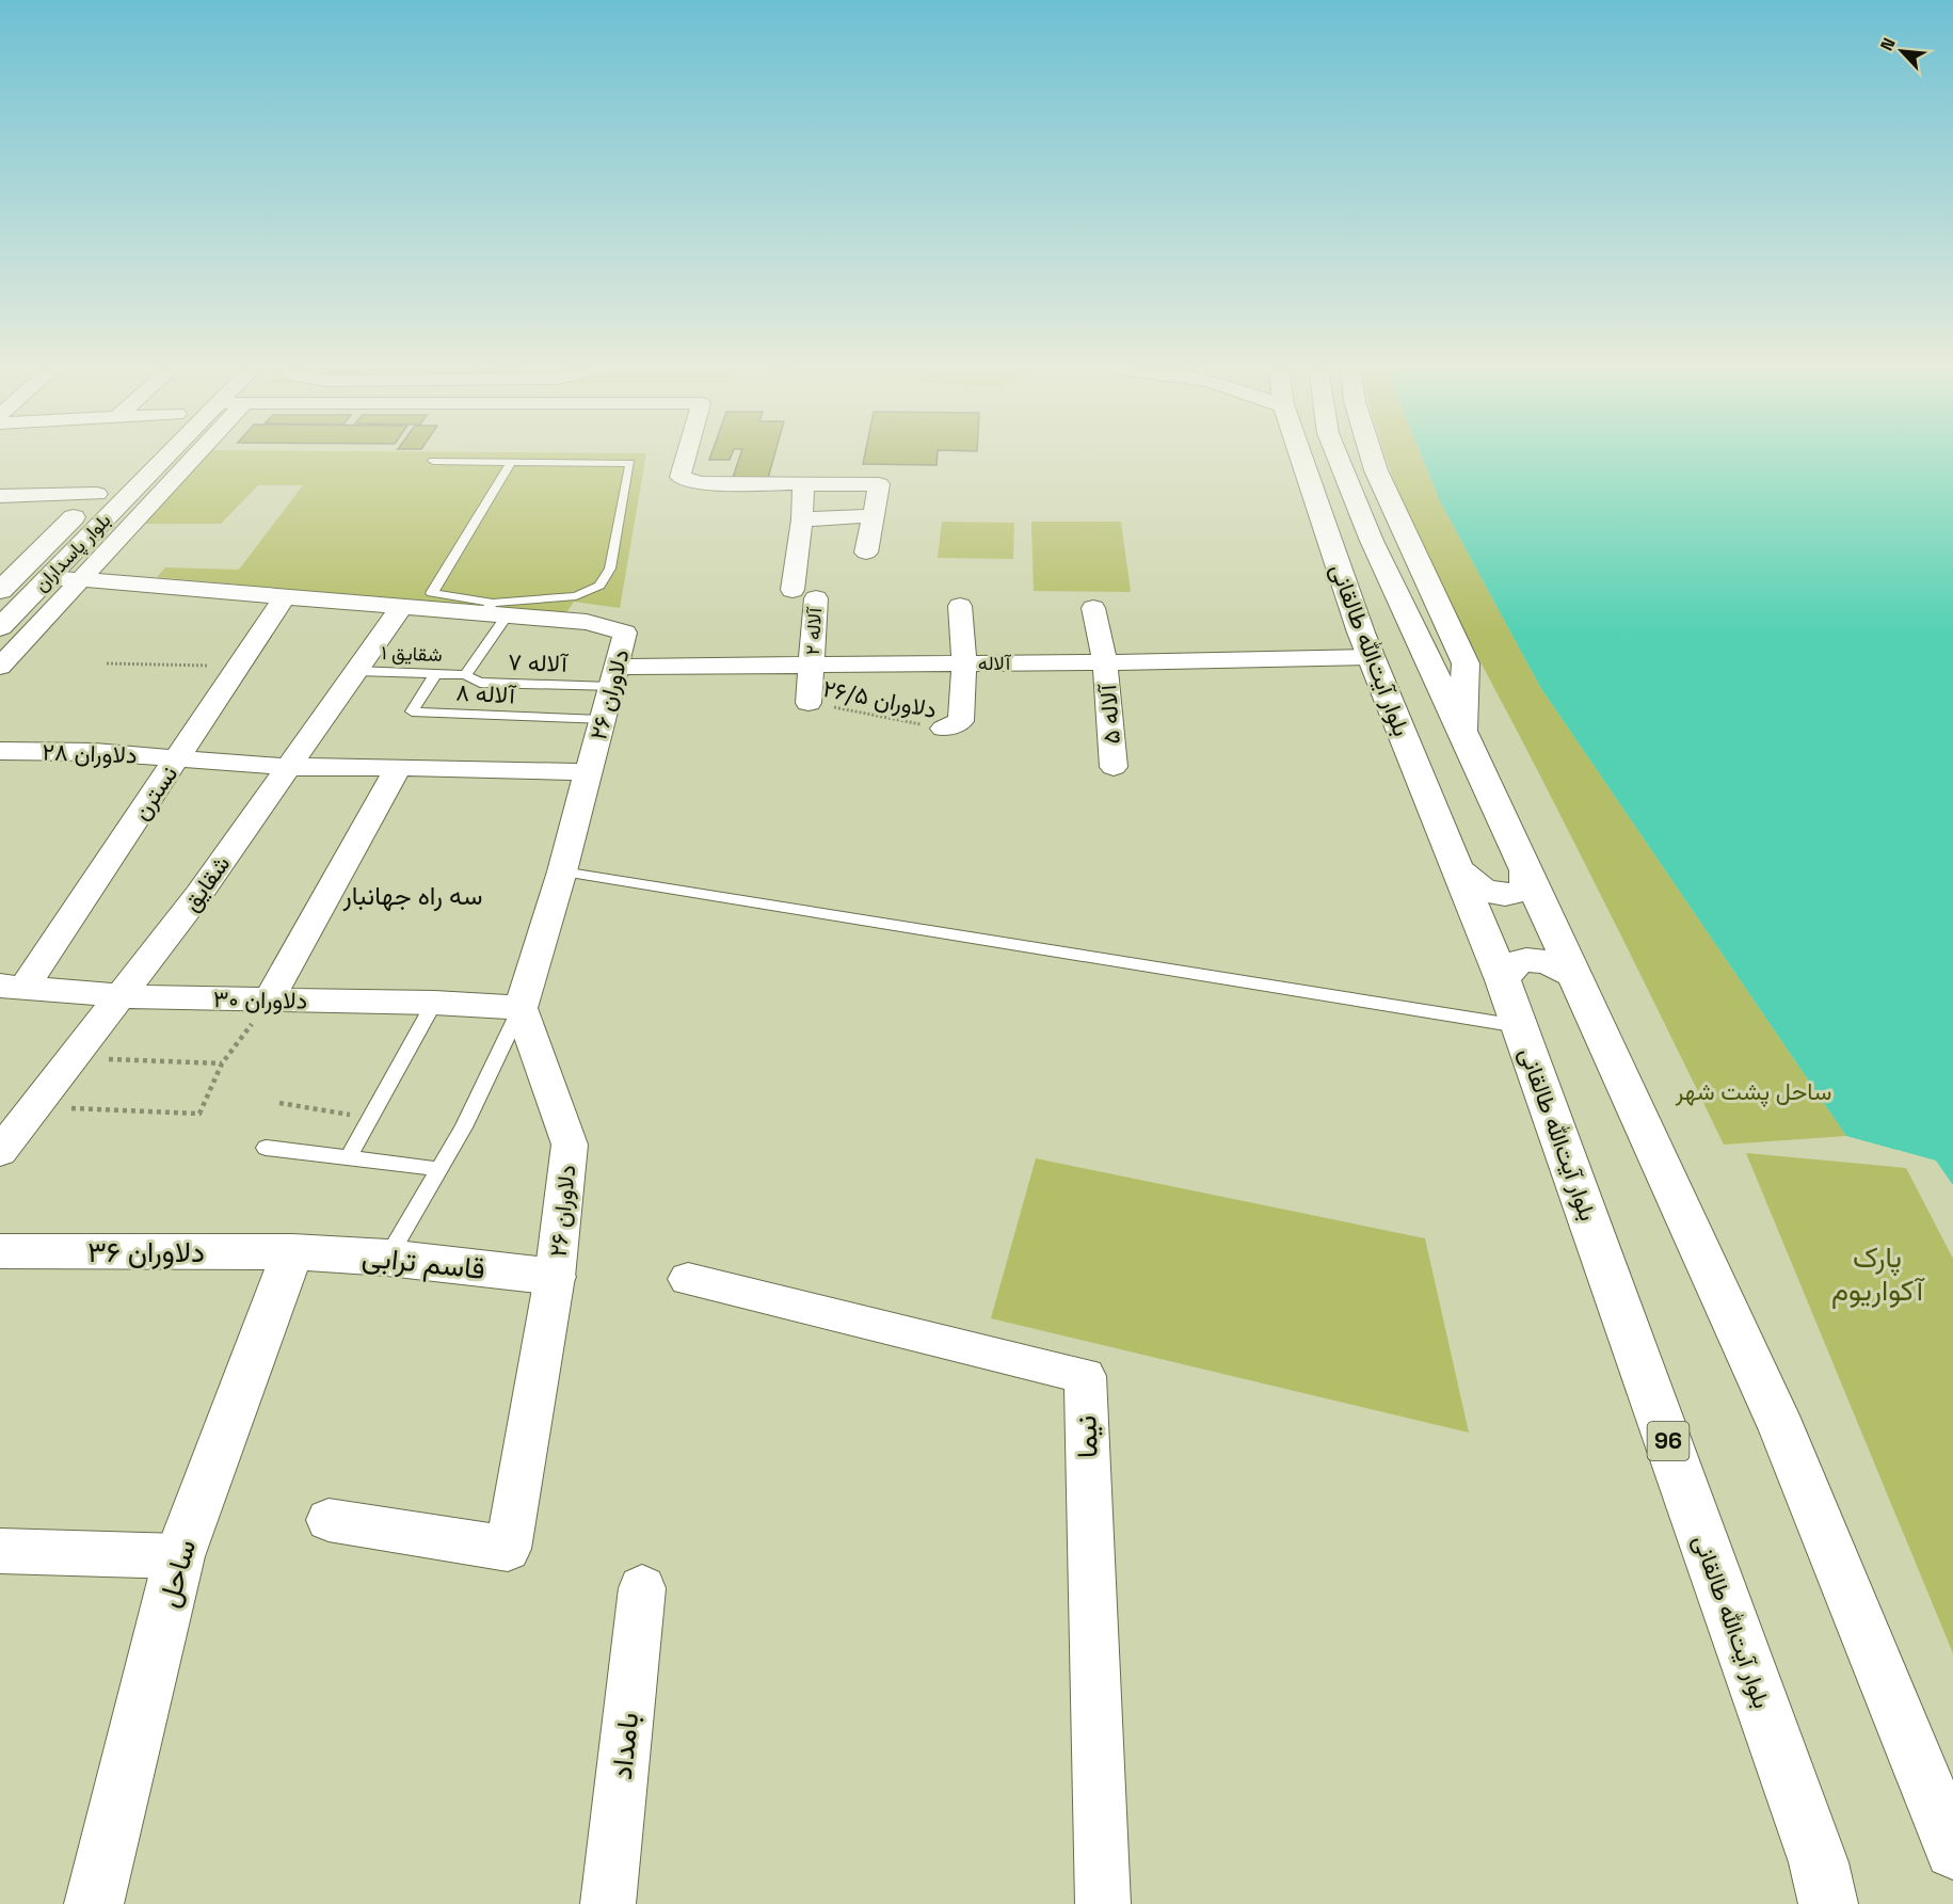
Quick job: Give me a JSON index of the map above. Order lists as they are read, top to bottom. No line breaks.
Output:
{"streets":{"main road":["بلوار پاسداران","بلوار آیت‌الله طالقانی","دلاوران ۳۶","قاسم ترابی","96","ساحل"],"street":["آلاله ۲","آلاله","دلاوران ۲۶","آلاله ۵","دلاوران ۲۸","نسترن","شقایق","دلاوران ۳۰","نیما","بامداد"],"lane":["شقایق ۱","آلاله ۷","آلاله ۸"],"path":["دلاوران ۲۶/۵"]},"crossings":[["بلوار پاسداران","دلاوران ۲۶"],["آلاله ۲","آلاله"],["آلاله ۲","دلاوران ۲۶/۵"],["بلوار آیت‌الله طالقانی","آلاله"],["شقایق ۱","آلاله ۷"],["شقایق ۱","آلاله ۸"],["شقایق ۱","شقایق"],["آلاله ۷","آلاله"],["آلاله ۷","دلاوران ۲۶"],["آلاله","دلاوران ۲۶"],["آلاله","آلاله ۵"],["آلاله ۸","دلاوران ۲۶"],["دلاوران ۲۶","دلاوران ۲۸"],["دلاوران ۲۶","نسترن"],["دلاوران ۲۶","شقایق"],["دلاوران ۲۶","دلاوران ۳۰"],["دلاوران ۲۶","قاسم ترابی"],["دلاوران ۲۸","نسترن"],["دلاوران ۲۸","شقایق"],["نسترن","دلاوران ۳۰"],["شقایق","دلاوران ۳۰"],["دلاوران ۳۶","قاسم ترابی"],["دلاوران ۳۶","ساحل"],["قاسم ترابی","ساحل"]],"districts":["سه راه جهانبار"],"parks":["ساحل پشت شهر","پارک آکواریوم"],"north":"top left"}
